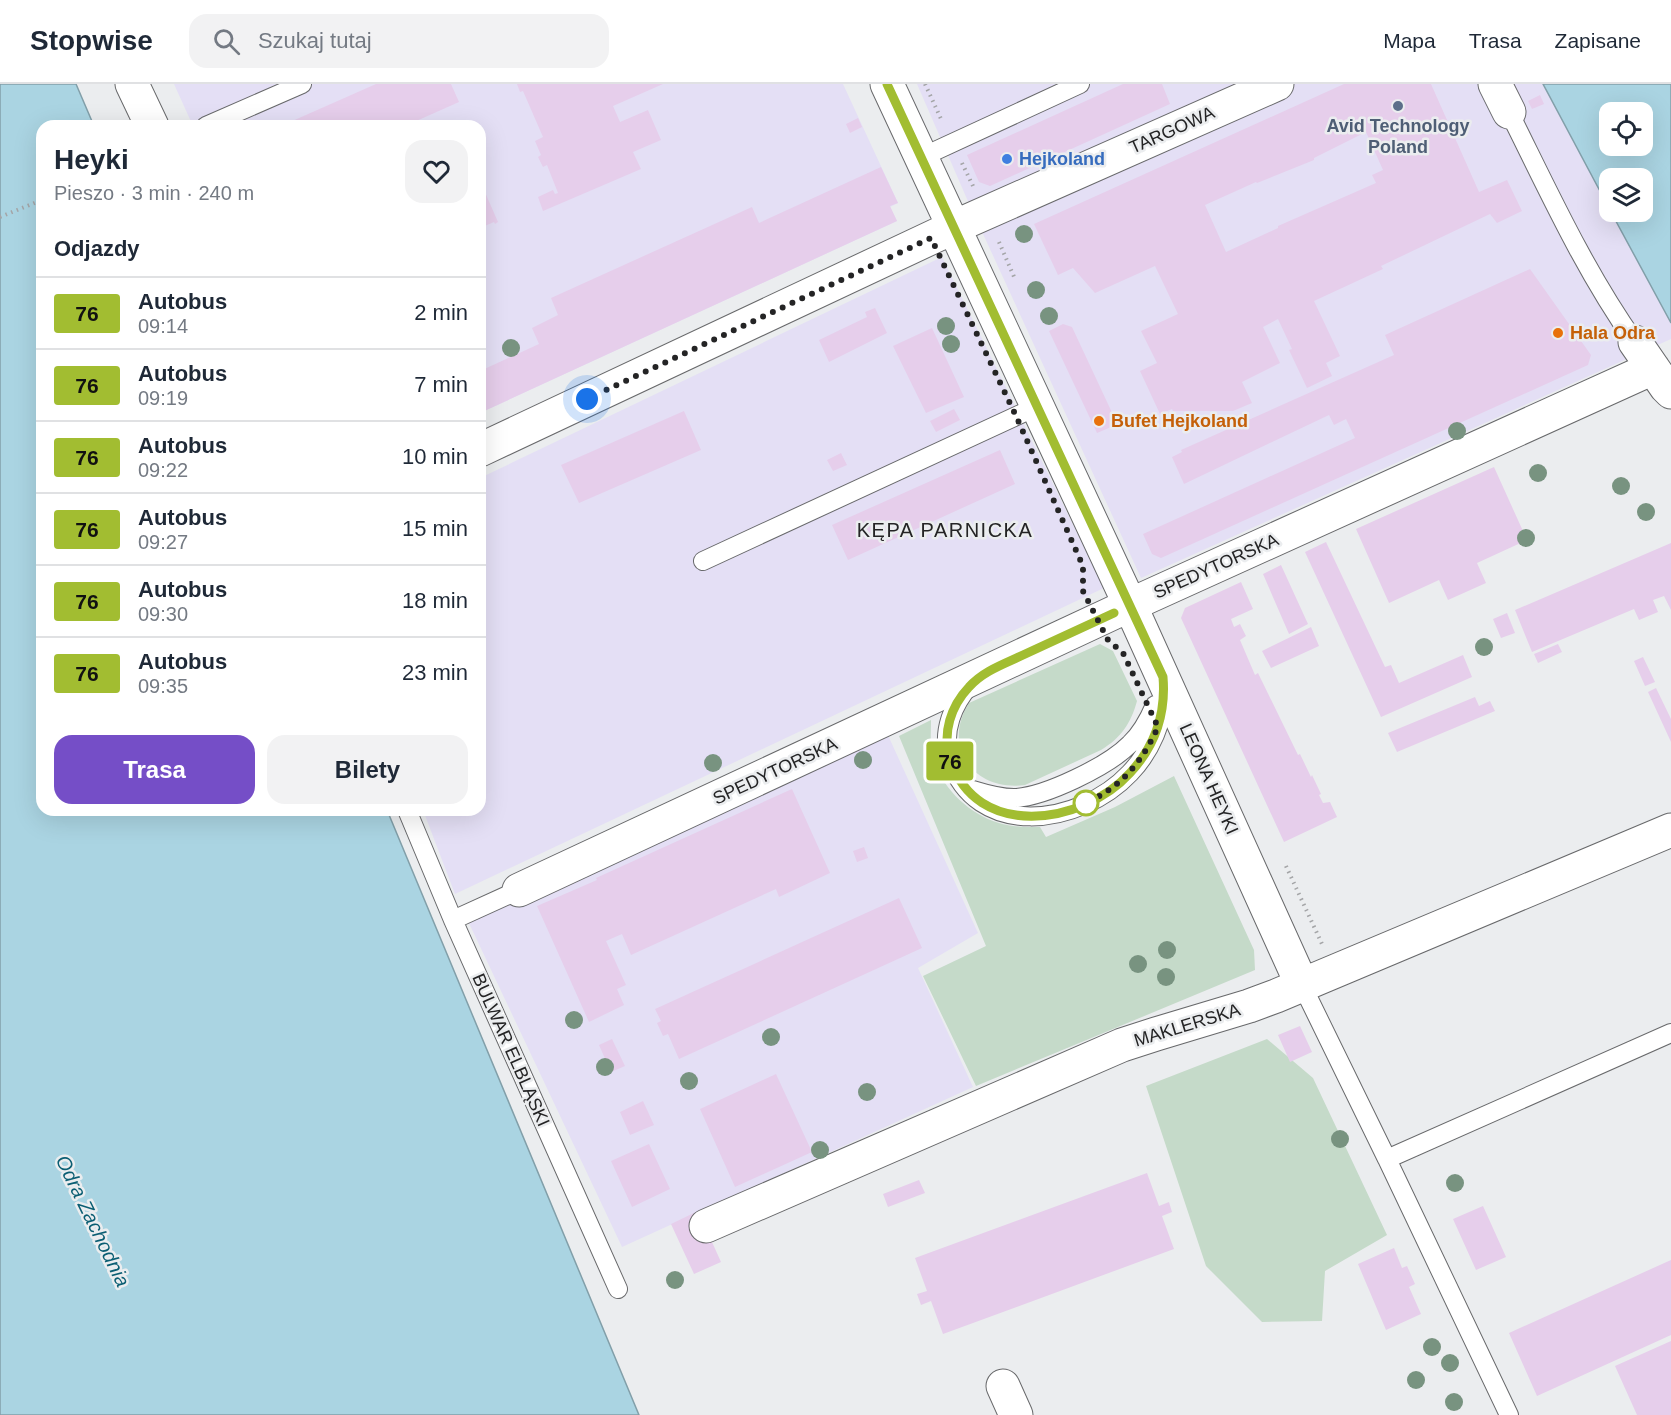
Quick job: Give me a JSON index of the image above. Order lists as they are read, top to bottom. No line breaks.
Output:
{"streets":{"street":["TARGOWA","SPEDYTORSKA","LEONA HEYKI","MAKLERSKA"],"lane":["BULWAR ELBLĄSKI"]},"crossings":[["TARGOWA","LEONA HEYKI"],["SPEDYTORSKA","LEONA HEYKI"],["SPEDYTORSKA","BULWAR ELBLĄSKI"],["LEONA HEYKI","MAKLERSKA"]],"districts":["KĘPA PARNICKA"],"water":["Odra Zachodnia"],"places":["Avid Technology Poland","Hejkoland","Hala Odra","Bufet Hejkoland"],"lines":["bus line 76"],"page":{"header":"Stopwise","search":"Szukaj tutaj","nav":["Mapa","Trasa","Zapisane"],"on_map":"76","heading":[["Heyki","Pieszo · 3 min · 240 m"],"Odjazdy"],"list":[{"mark":"76","name":"Autobus","note":"09:14","value":"2 min"},{"mark":"76","name":"Autobus","note":"09:19","value":"7 min"},{"mark":"76","name":"Autobus","note":"09:22","value":"10 min"},{"mark":"76","name":"Autobus","note":"09:27","value":"15 min"},{"mark":"76","name":"Autobus","note":"09:30","value":"18 min"},{"mark":"76","name":"Autobus","note":"09:35","value":"23 min"}],"buttons":["Trasa","Bilety"]}}
